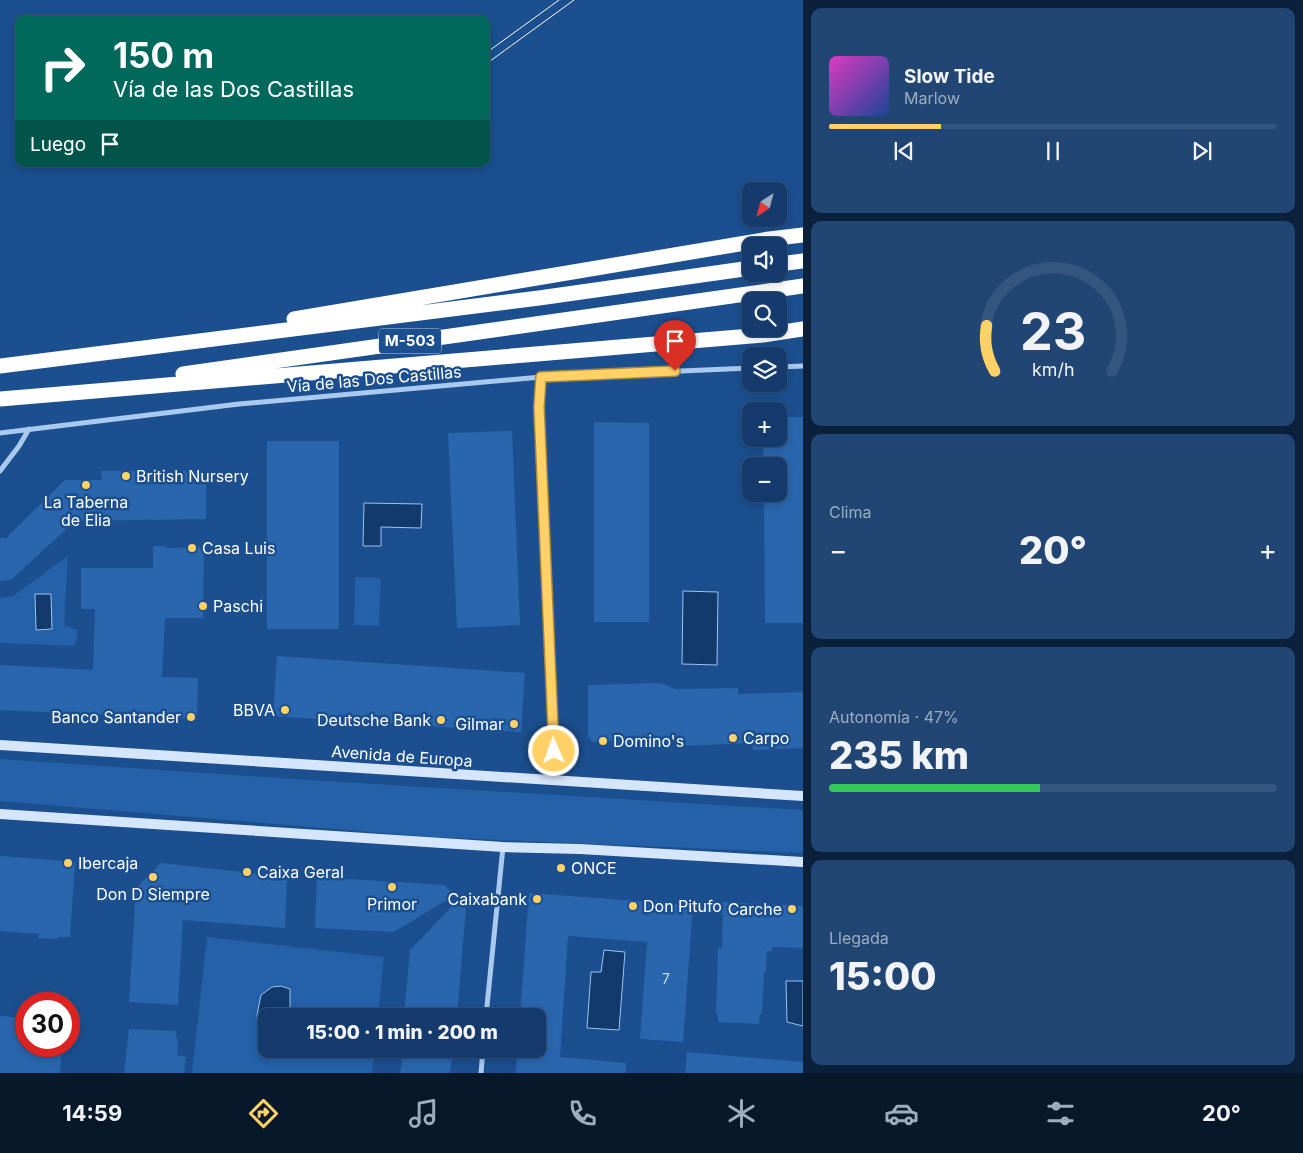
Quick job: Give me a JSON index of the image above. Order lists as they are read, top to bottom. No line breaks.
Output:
{"streets":{"highway":["M-503"],"street":["Vía de las Dos Castillas","Avenida de Europa"]},"places":["British Nursery","La Taberna de Elia","Casa Luis","Paschi","BBVA","Banco Santander","Deutsche Bank","Gilmar","Carpo","Domino's","Ibercaja","ONCE","Caixa Geral","Don D Siempre","Primor","Caixabank","Don Pitufo","Carche"],"house_numbers":["7"],"north":"bottom left","page":{"turn":["150 m","Vía de las Dos Castillas"],"song":["Slow Tide","Marlow"],"then":"Luego","map_buttons":["+","−"],"tile":["Clima",["Autonomía · 47%","235 km"],["Llegada","15:00"]],"heat":["−","20°","+"],"limit":"30","trip":"15:00 · 1 min · 200 m","tabs":["14:59","20°"],"gauge":["23","km/h"]}}
